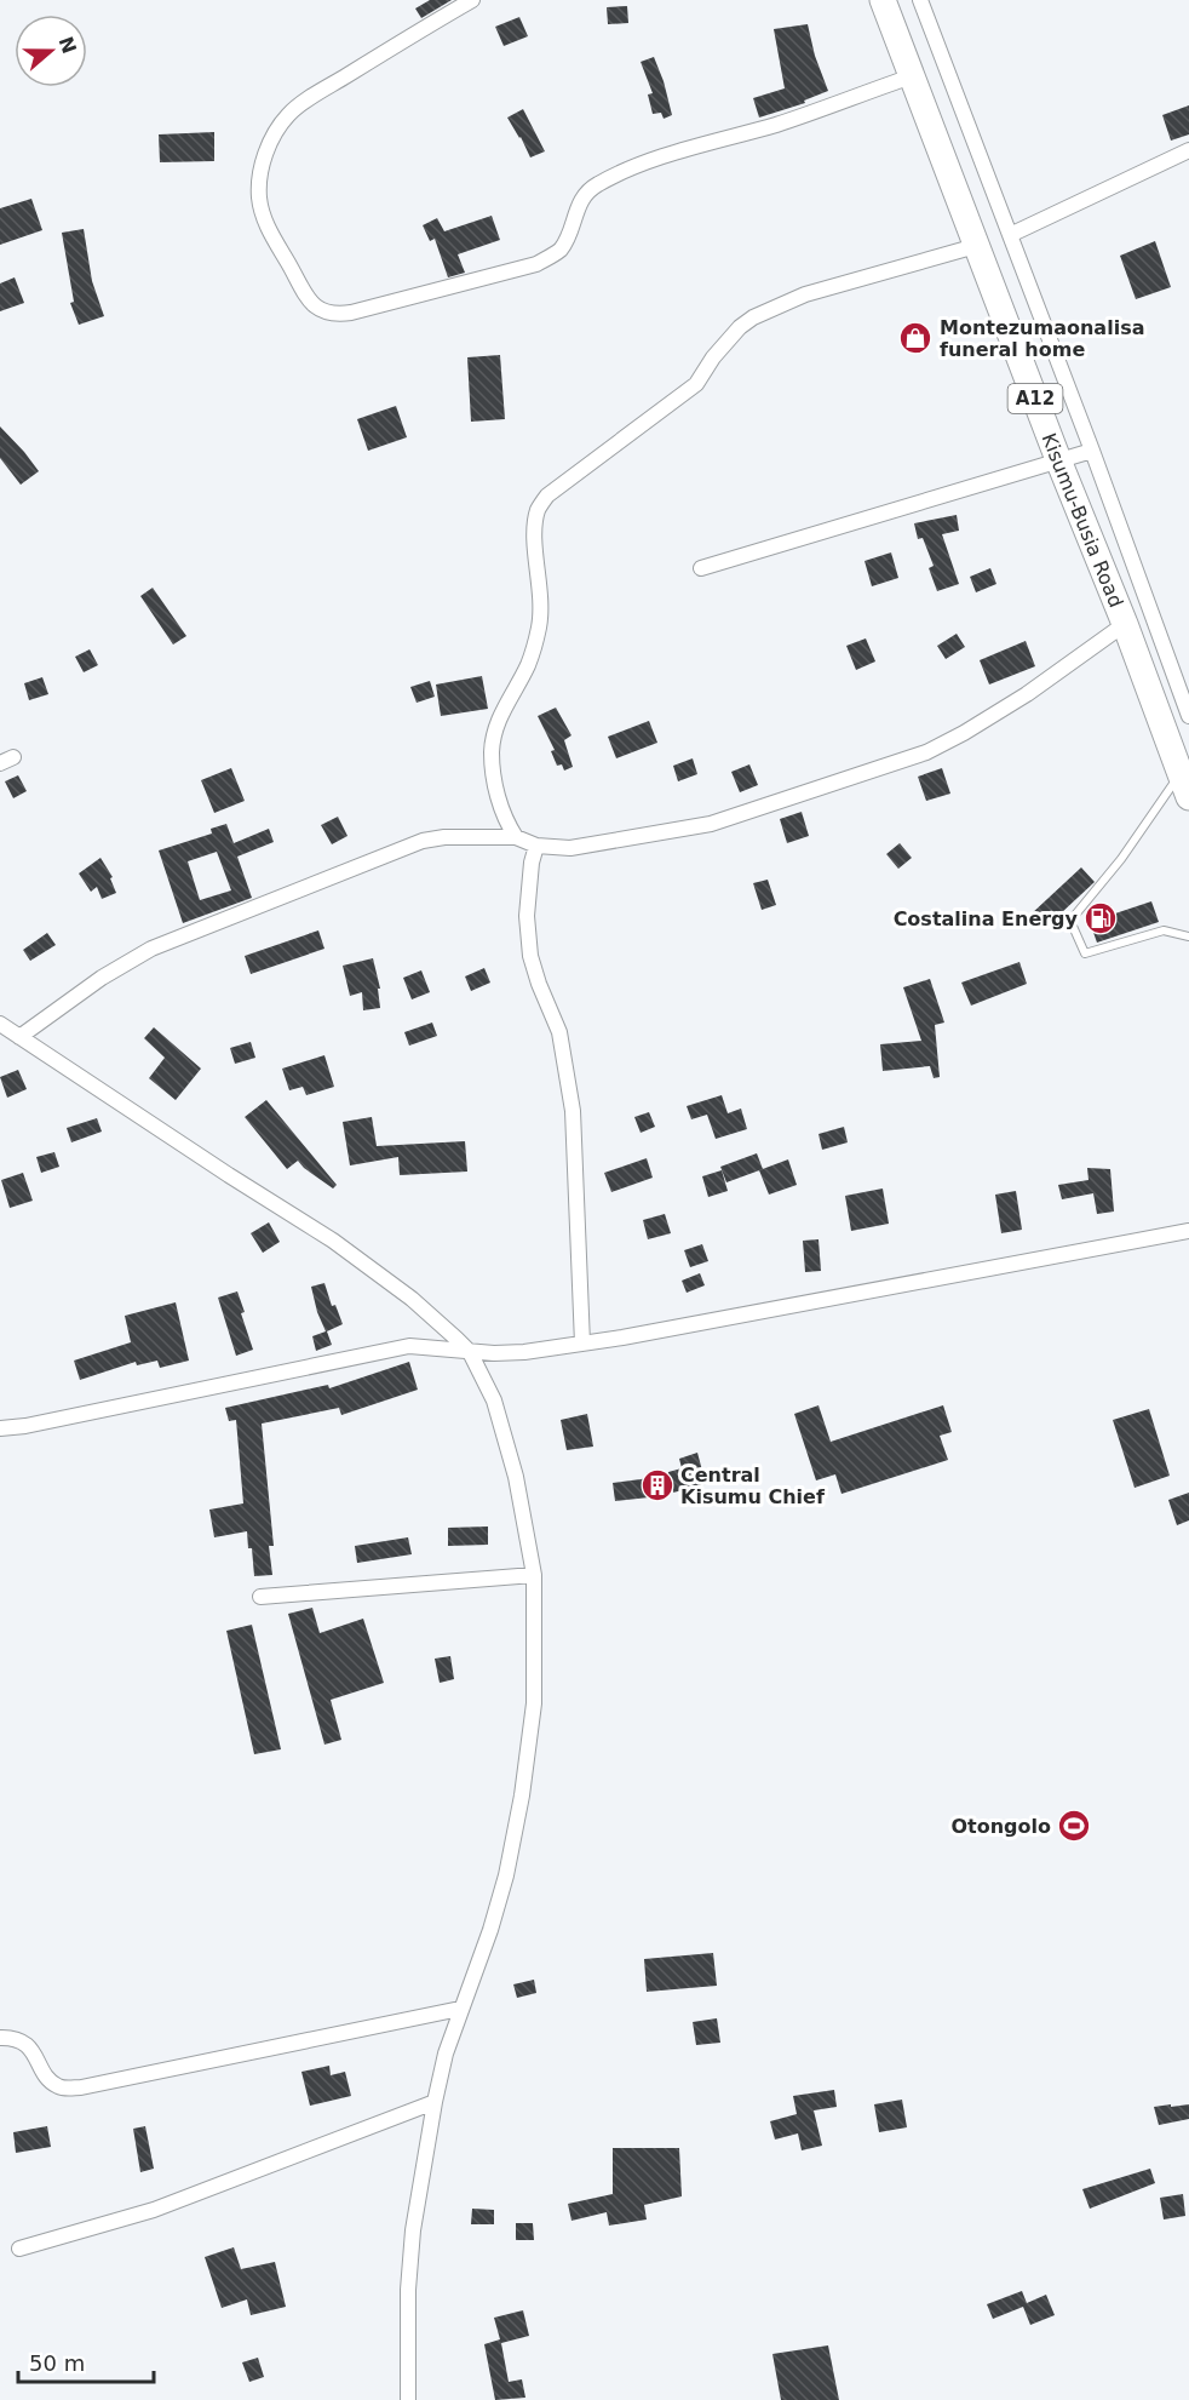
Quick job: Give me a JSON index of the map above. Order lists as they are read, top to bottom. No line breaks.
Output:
{"streets":{"highway":["A12","Kisumu-Busia Road"]},"places":{"shop":["Montezumaonalisa funeral home"],"fuel station":["Costalina Energy"],"building":["Central Kisumu Chief"],"sports":["Otongolo"]},"scale_bar":"50 m","north":"right"}
